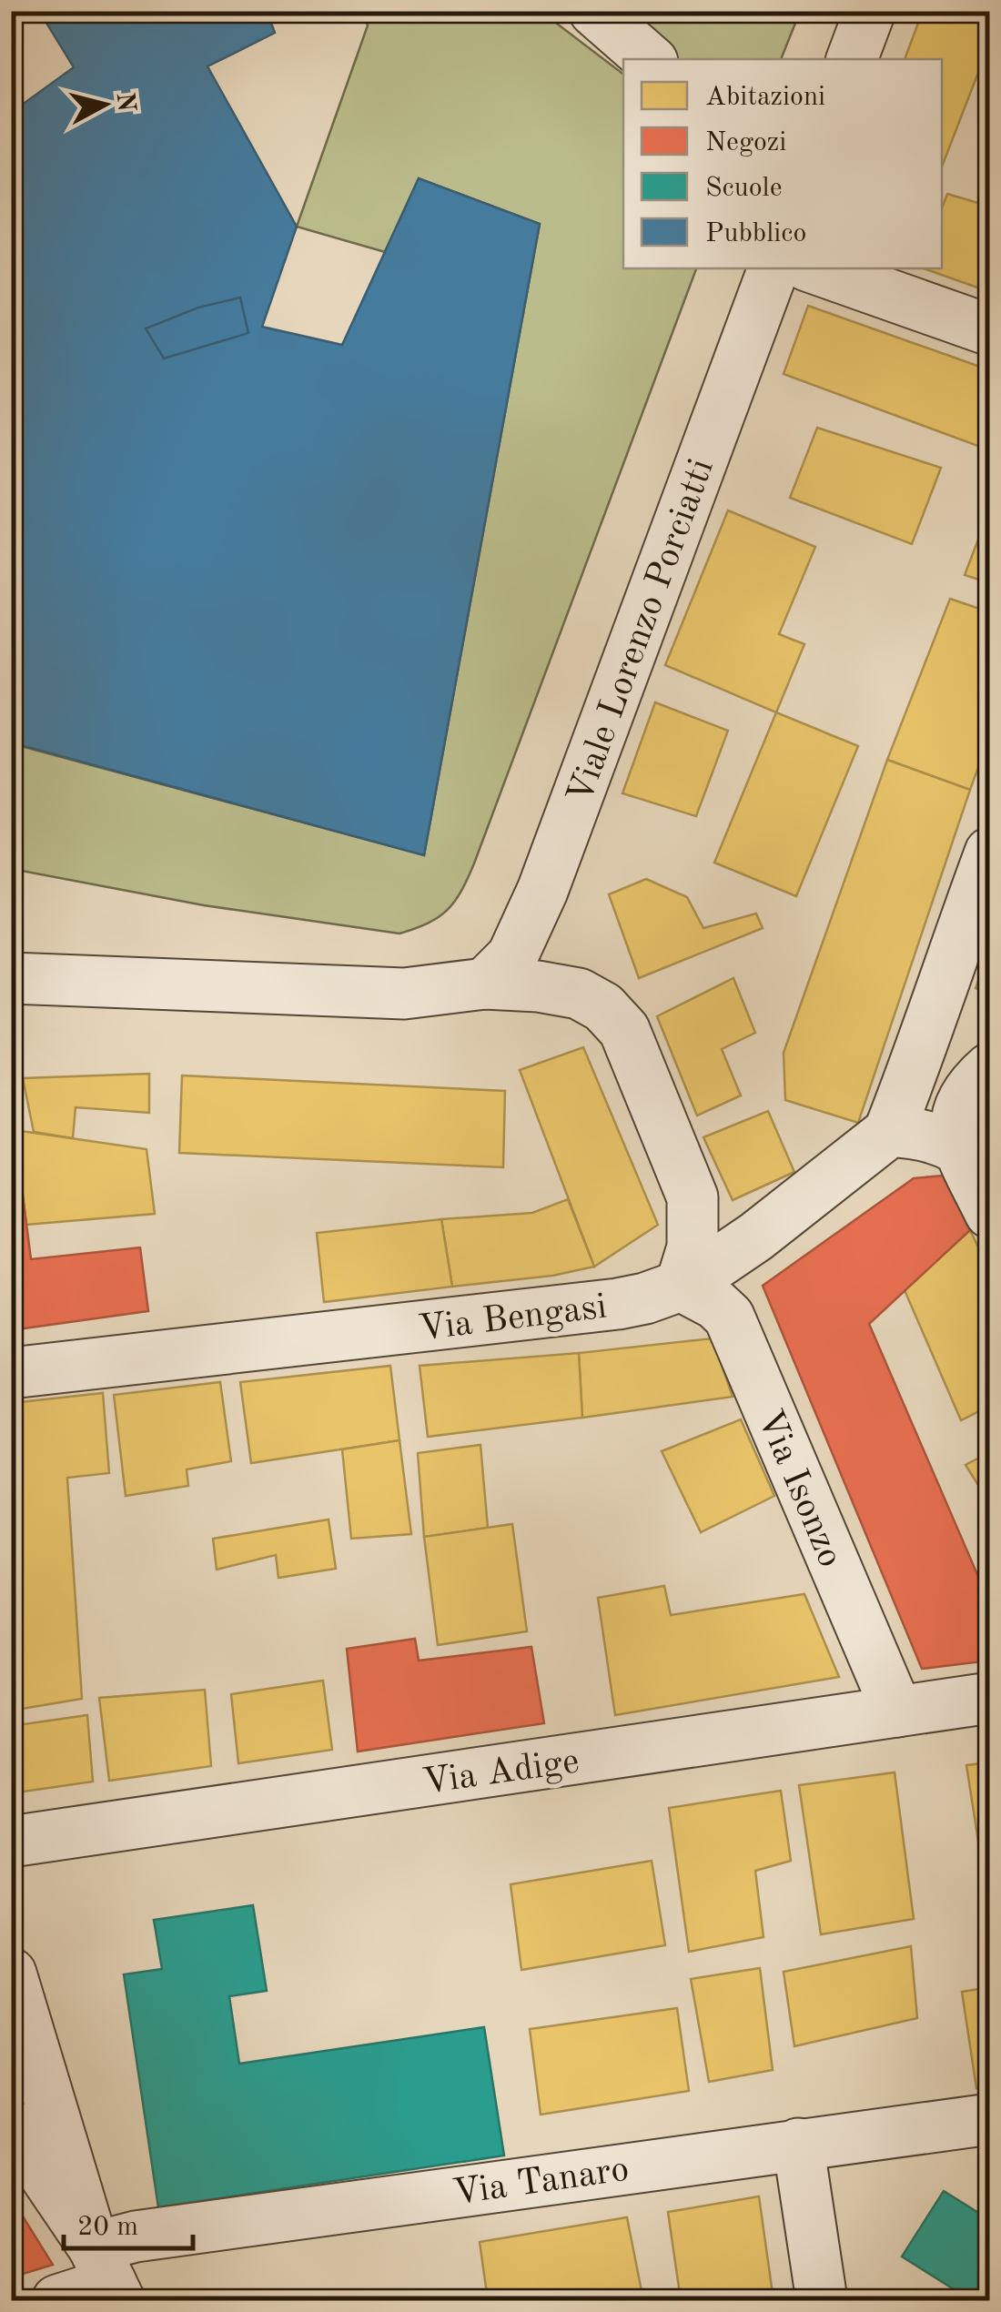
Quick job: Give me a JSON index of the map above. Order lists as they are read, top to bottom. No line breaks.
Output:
{"streets":{"street":["Viale Lorenzo Porciatti","Via Bengasi","Via Isonzo","Via Adige","Via Tanaro"]},"crossings":[["Via Bengasi","Via Isonzo"],["Via Isonzo","Via Adige"]],"legend":["Abitazioni","Negozi","Scuole","Pubblico"],"scale_bar":"20 m","north":"right"}
